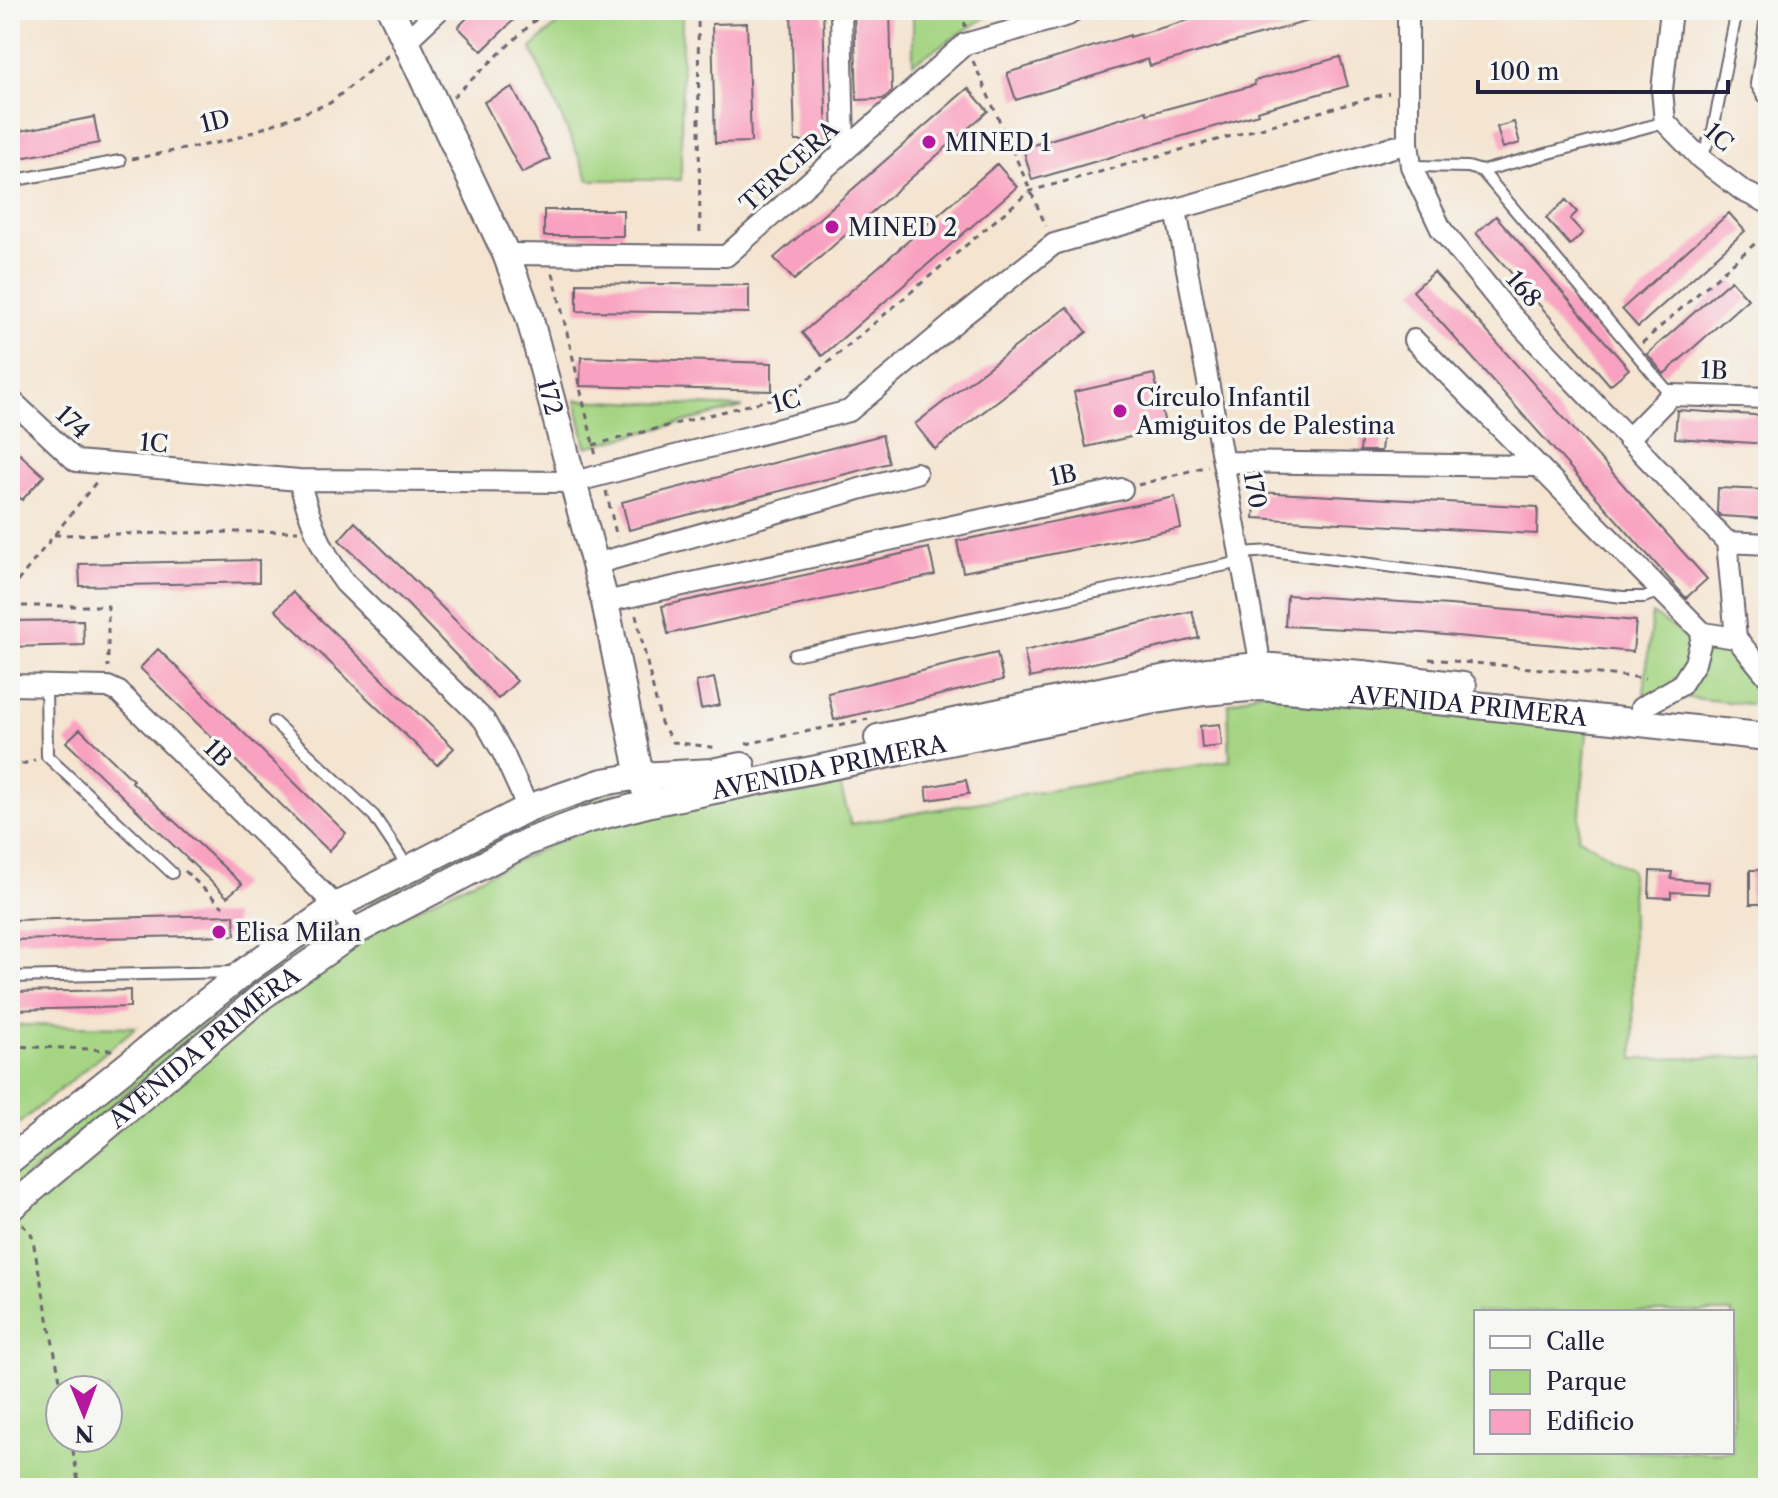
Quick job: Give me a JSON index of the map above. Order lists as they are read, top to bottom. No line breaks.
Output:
{"streets":{"street":["1C","TERCERA","168","1B","172","174","170","AVENIDA PRIMERA"],"path":["1D"]},"crossings":[["1D","172"],["1C","168"],["1C","172"],["1C","174"],["1C","170"],["TERCERA","172"],["168","1B"],["1B","172"],["1B","AVENIDA PRIMERA"],["172","AVENIDA PRIMERA"],["170","AVENIDA PRIMERA"]],"places":["MINED 1","MINED 2","Círculo Infantil Amiguitos de Palestina","Elisa Milan"],"legend":["Calle","Parque","Edificio"],"scale_bar":"100 m","north":"bottom"}
